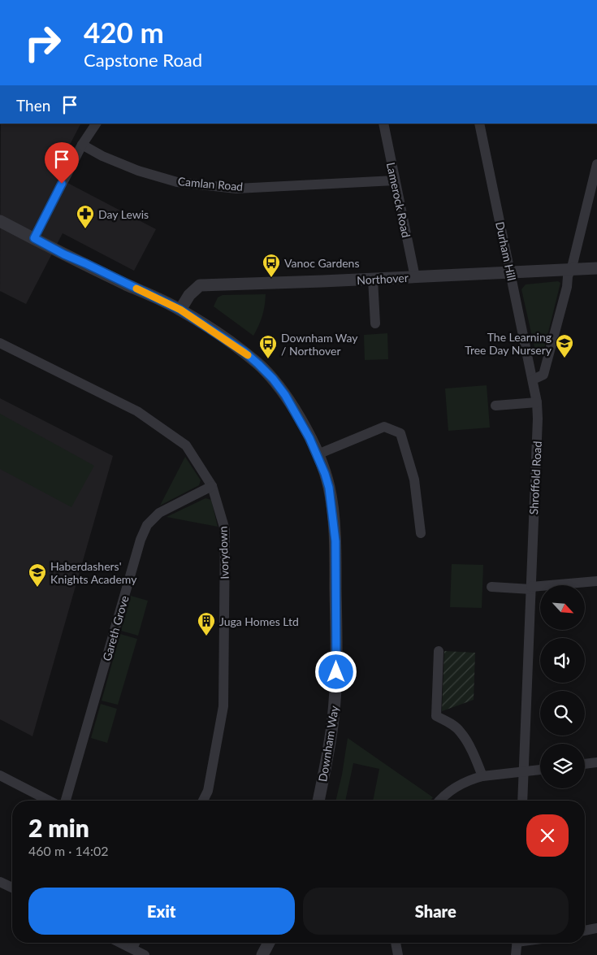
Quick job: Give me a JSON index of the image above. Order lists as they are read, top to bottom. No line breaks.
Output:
{"streets":{"street":["Camlan Road","Lamerock Road","Durham Hill","Northover","Shroffold Road","Ivorydown","Gareth Grove","Downham Way"]},"crossings":[["Camlan Road","Lamerock Road"],["Lamerock Road","Northover"],["Durham Hill","Northover"],["Durham Hill","Shroffold Road"],["Northover","Downham Way"],["Ivorydown","Gareth Grove"]],"places":{"pharmacy":["Day Lewis"],"bus stop":["Vanoc Gardens","Downham Way / Northover"],"school or university":["The Learning Tree Day Nursery","Haberdashers' Knights Academy"],"building":["Juga Homes Ltd"]},"north":"bottom right","page":{"turn":["420 m","Capstone Road"],"then":"Then","heading":["2 min","460 m · 14:02"],"buttons":["Exit","Share"]}}
